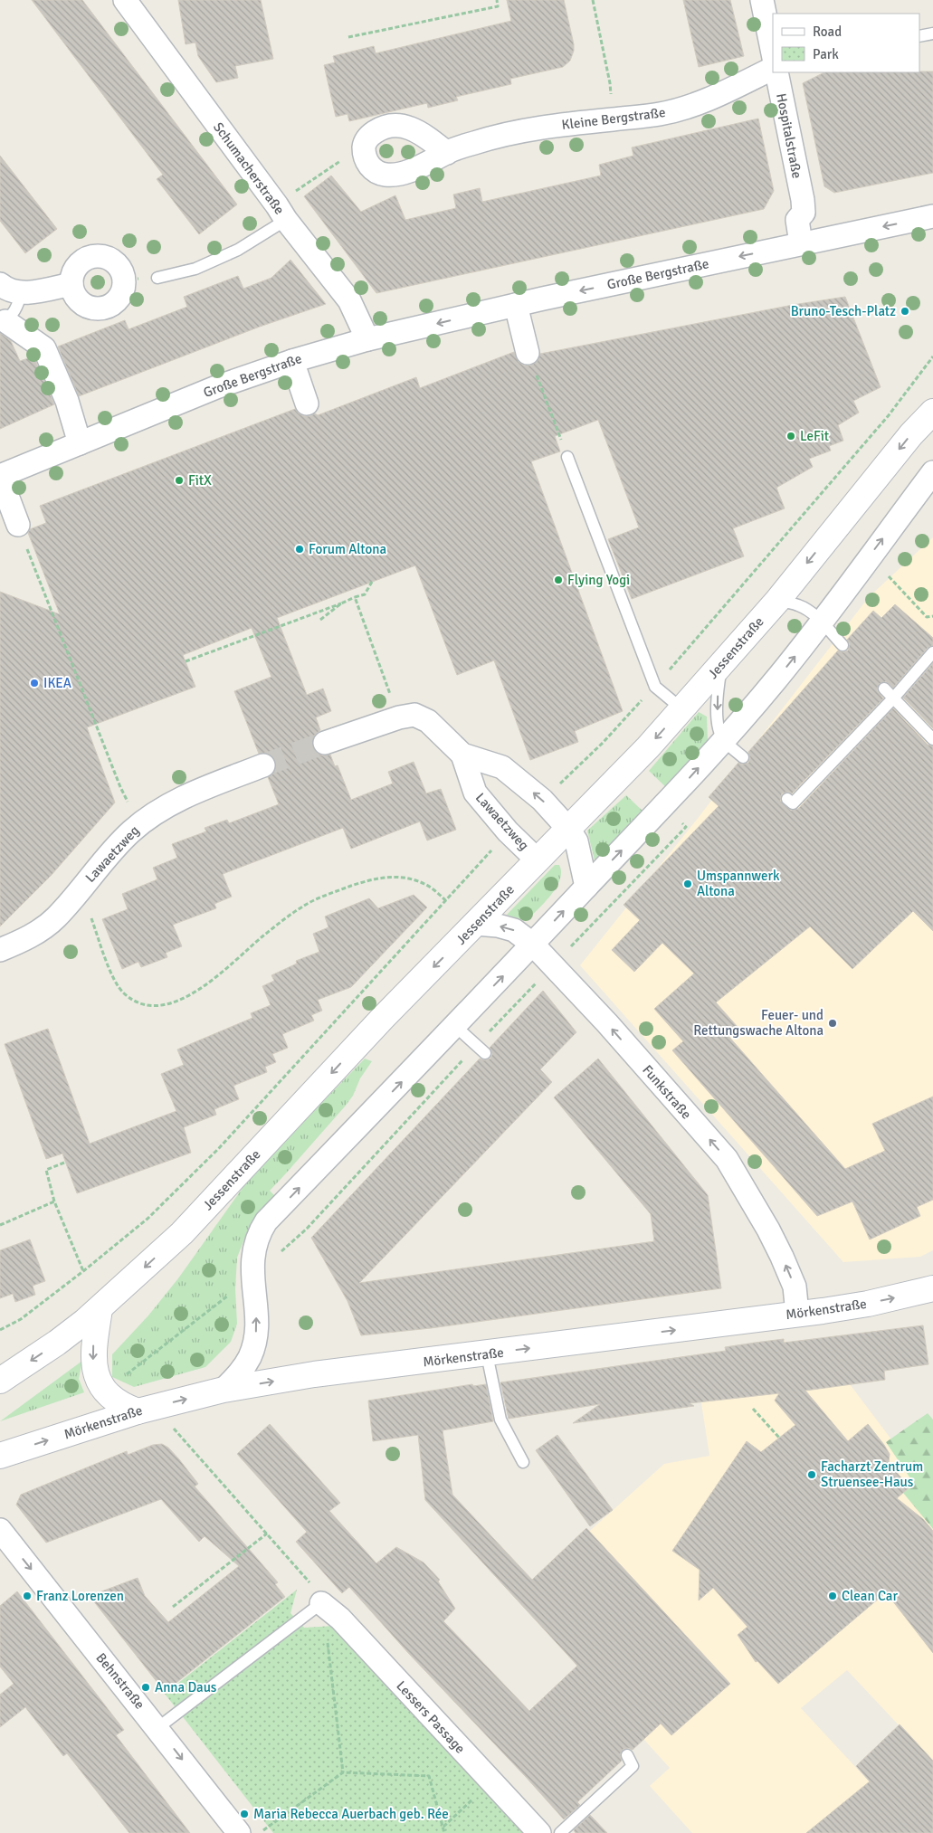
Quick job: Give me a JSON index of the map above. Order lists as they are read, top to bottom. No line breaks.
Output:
{"streets":{"street":["Kleine Bergstraße","Hospitalstraße","Schumacherstraße","Große Bergstraße","Jessenstraße","Lawaetzweg","Funkstraße","Mörkenstraße","Behnstraße","Lessers Passage"]},"crossings":[["Hospitalstraße","Große Bergstraße"],["Schumacherstraße","Große Bergstraße"],["Jessenstraße","Lawaetzweg"],["Jessenstraße","Funkstraße"],["Funkstraße","Mörkenstraße"]],"one_way":["Große Bergstraße","Funkstraße","Mörkenstraße","Behnstraße"],"places":["Bruno-Tesch-Platz","LeFit","FitX","Forum Altona","Flying Yogi","IKEA","Umspannwerk Altona","Feuer- und Rettungswache Altona","Facharzt Zentrum Struensee-Haus","Franz Lorenzen","Clean Car","Anna Daus","Maria Rebecca Auerbach geb. Rée"],"legend":["Road","Park"]}
